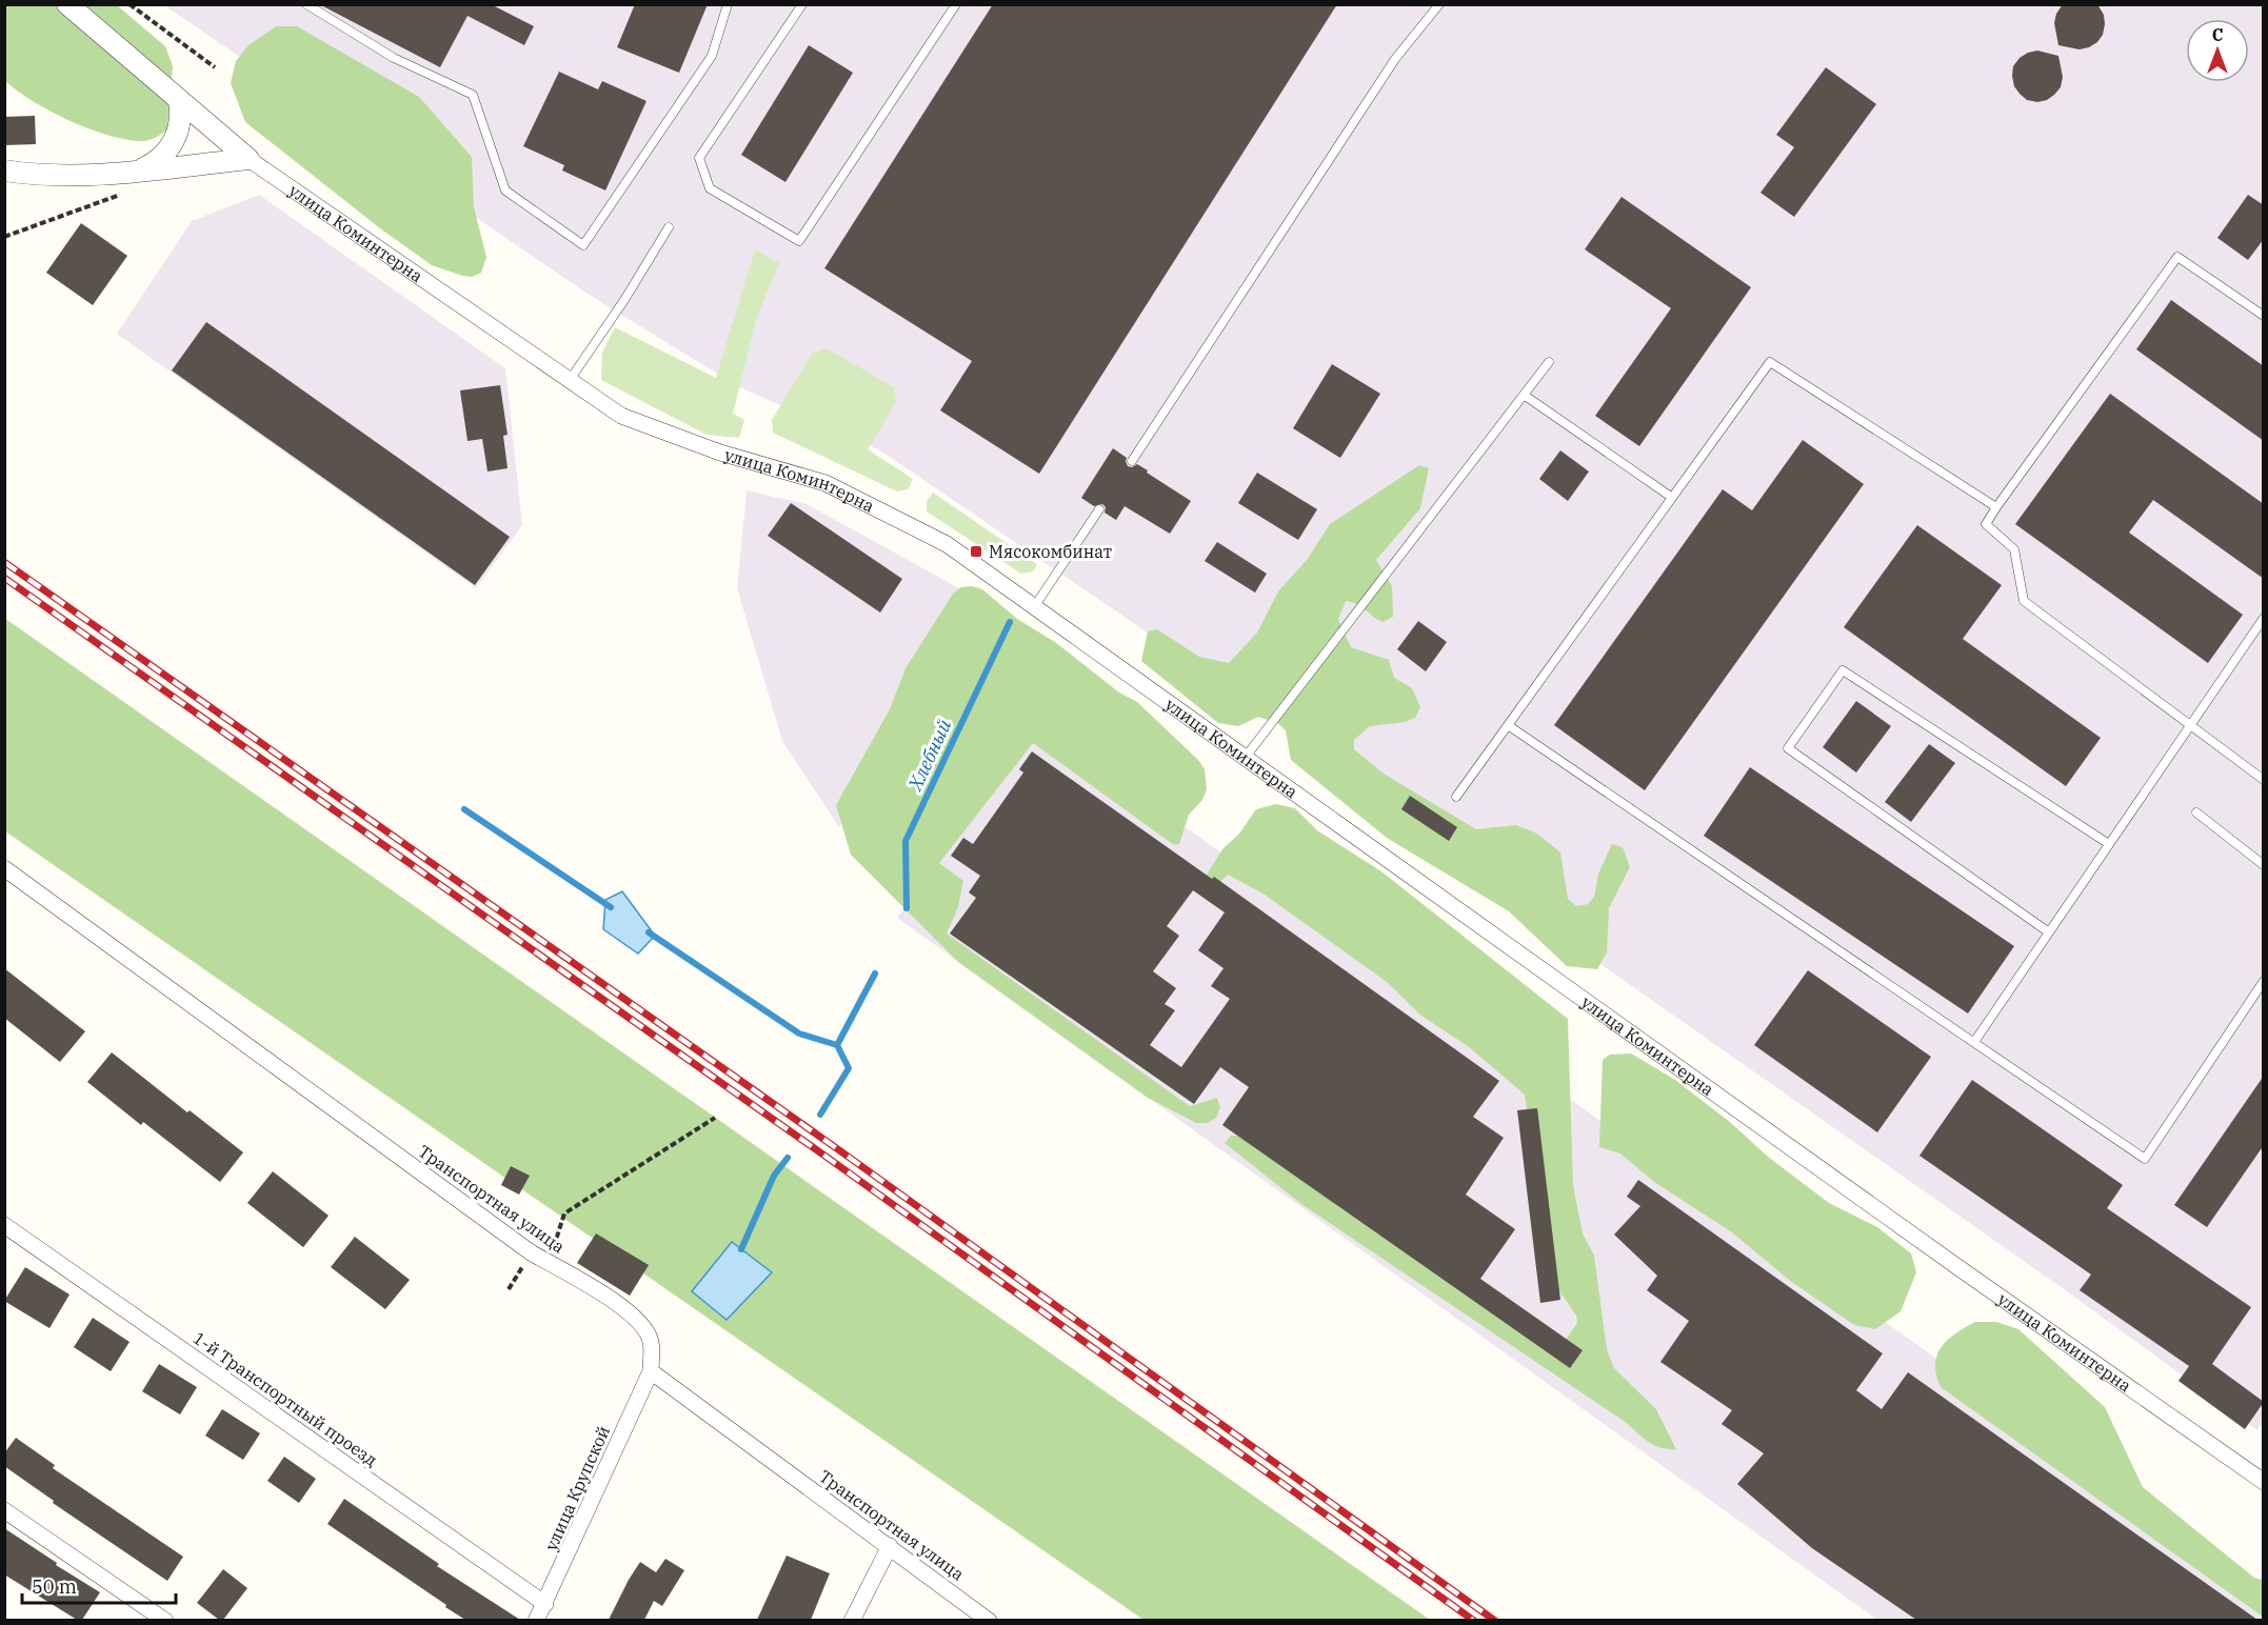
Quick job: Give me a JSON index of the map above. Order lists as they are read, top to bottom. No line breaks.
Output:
{"streets":{"street":["улица Коминтерна","Транспортная улица","1-й Транспортный проезд","улица Крупской"]},"crossings":[["Транспортная улица","улица Крупской"],["1-й Транспортный проезд","улица Крупской"]],"water":["Хлебный"],"places":{"transit":["Мясокомбинат"]},"scale_bar":"50 m","north":"top"}
